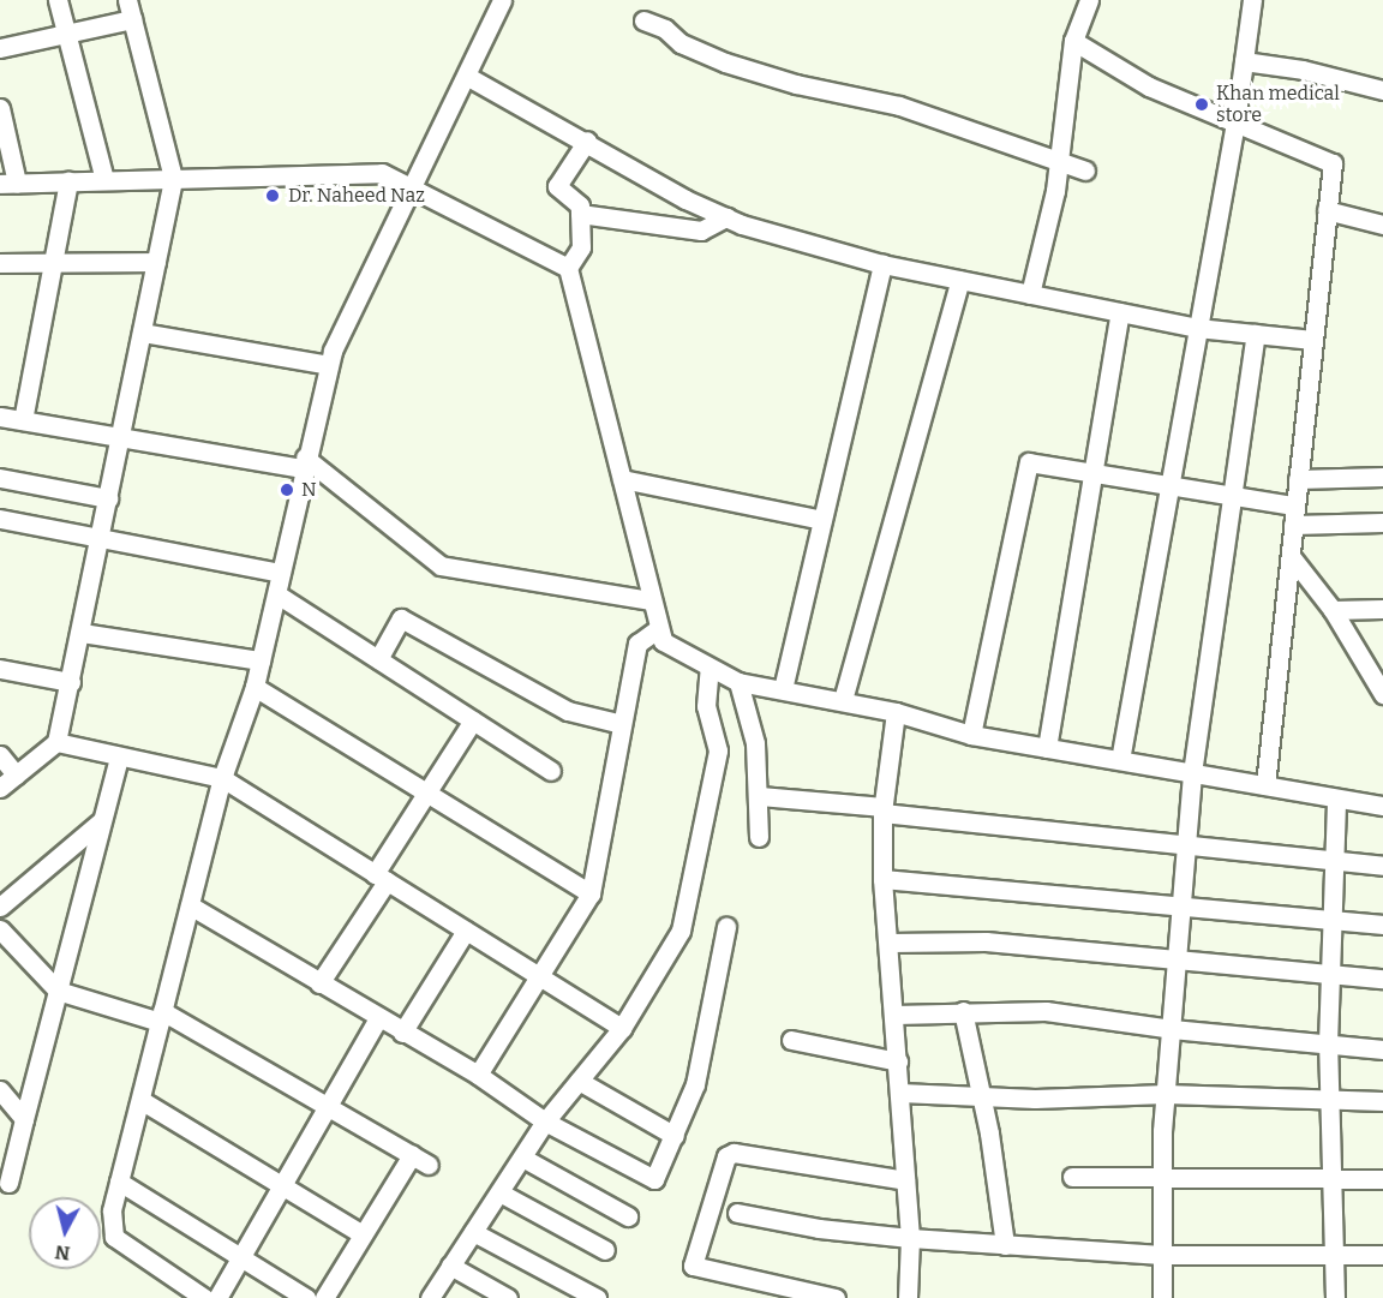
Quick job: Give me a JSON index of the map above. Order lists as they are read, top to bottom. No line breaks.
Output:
{"places":["Khan medical store","Dr. Naheed Naz","N"],"north":"bottom"}
